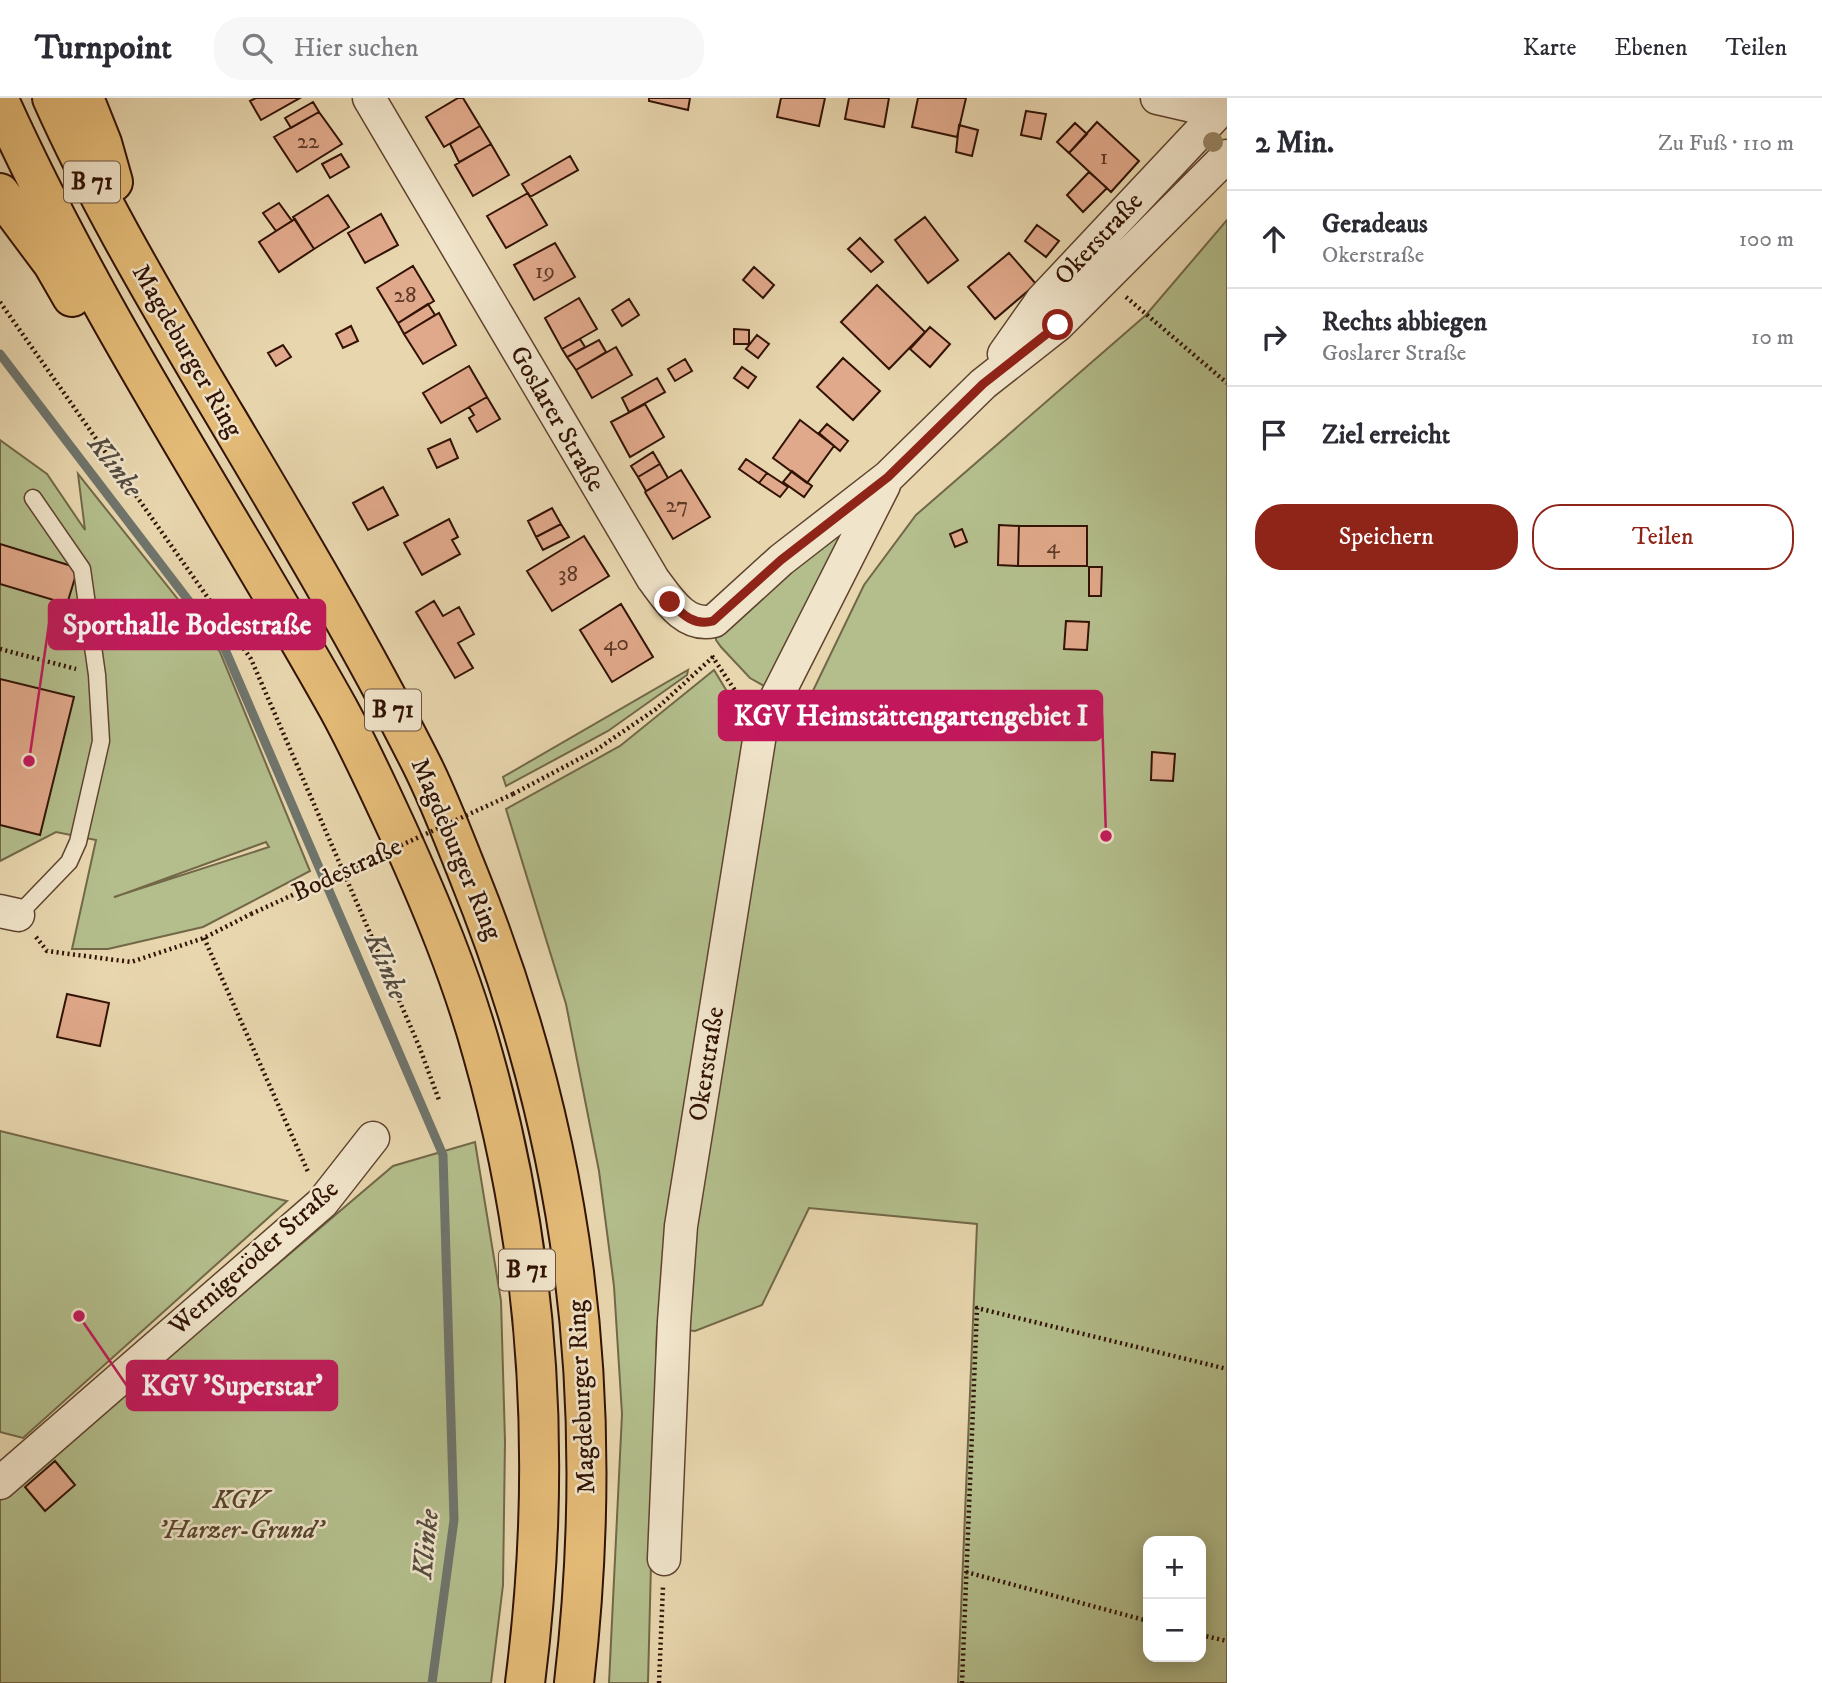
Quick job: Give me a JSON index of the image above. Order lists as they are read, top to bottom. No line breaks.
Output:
{"streets":{"highway":["B 71","Magdeburger Ring"],"street":["Okerstraße","Goslarer Straße","Wernigeröder Straße"],"path":["Bodestraße"]},"crossings":[["Okerstraße","Goslarer Straße"]],"water":["Klinke"],"parks":["KGV 'Harzer-Grund'"],"places":["Sporthalle Bodestraße","KGV Heimstättengartengebiet I","KGV 'Superstar'"],"house_numbers":["22","1","19","28","27","4","38","40"],"page":{"header":"Turnpoint","search":"Hier suchen","nav":["Karte","Ebenen","Teilen"],"heading":["2 Min.","Zu Fuß · 110 m"],"list":[["Geradeaus","Okerstraße","100 m"],["Rechts abbiegen","Goslarer Straße","10 m"],"Ziel erreicht"],"buttons":["Speichern","Teilen"],"map_buttons":["+","−"]}}
